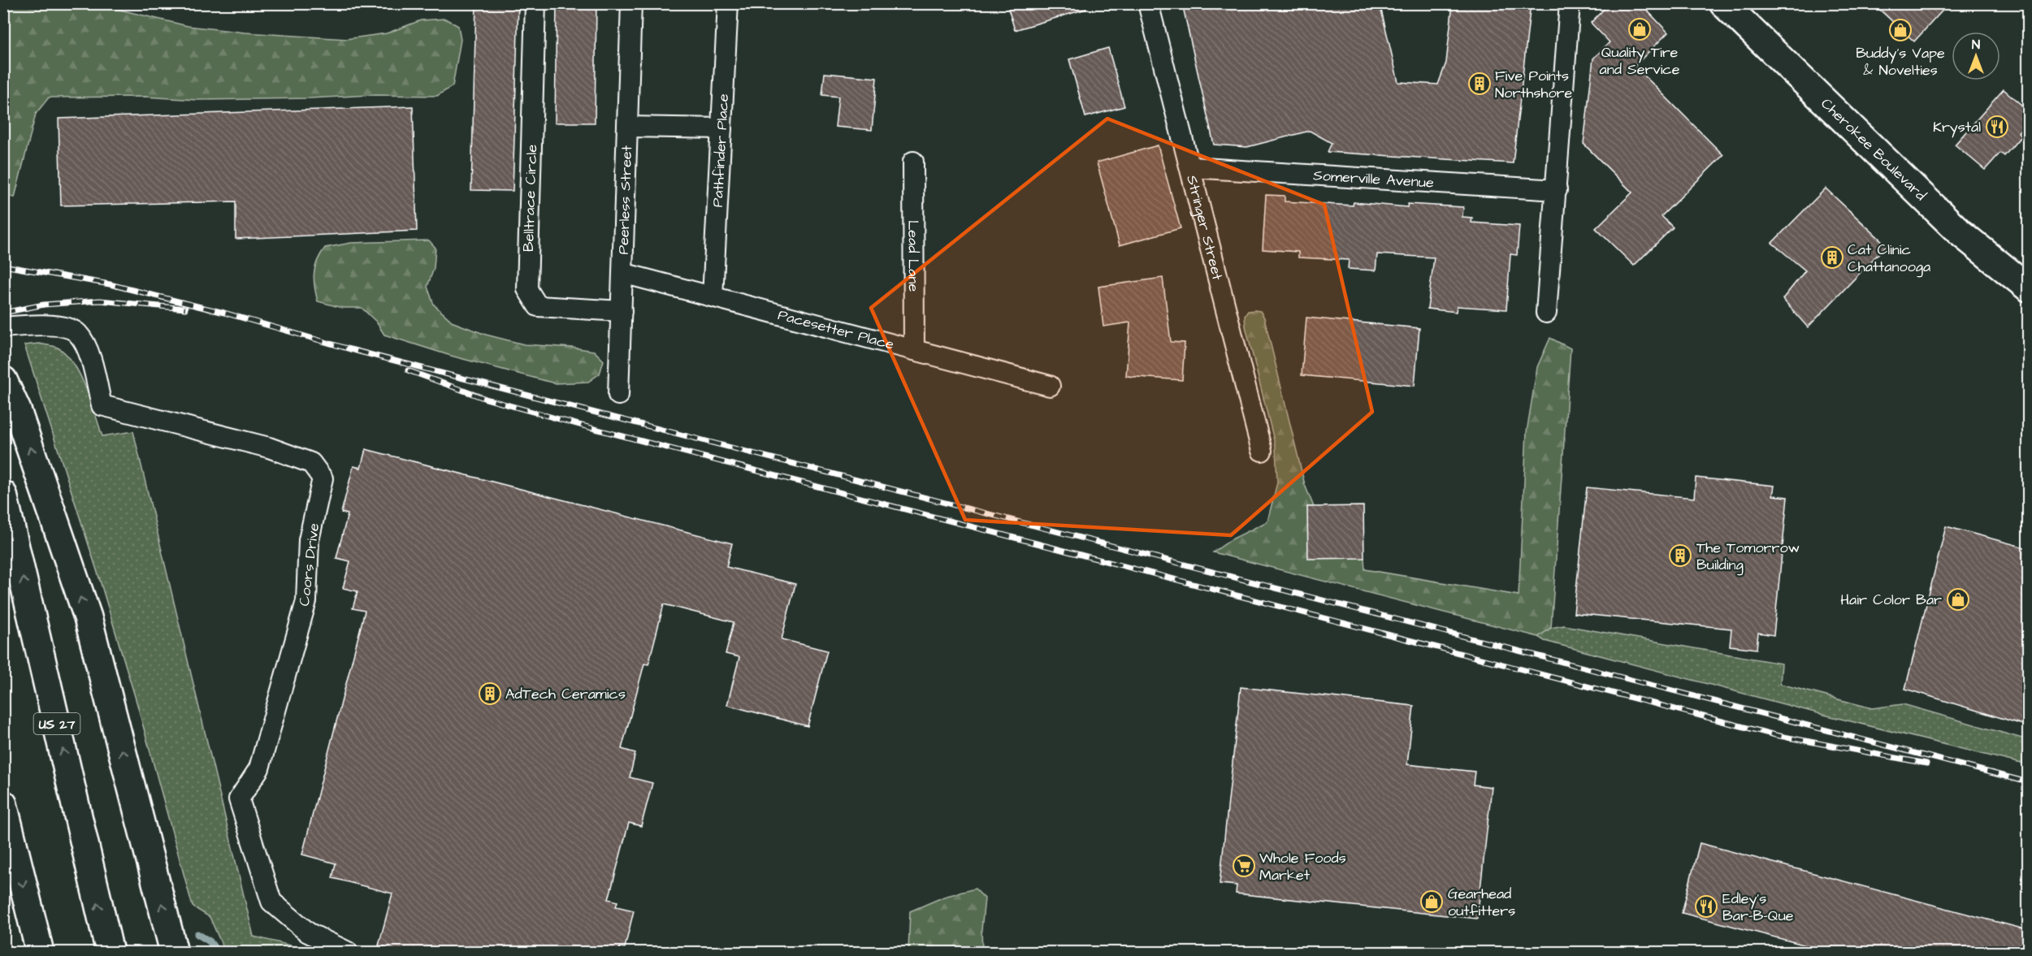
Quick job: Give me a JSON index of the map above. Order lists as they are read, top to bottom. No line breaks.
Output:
{"streets":{"main road":["Cherokee Boulevard","US 27"],"street":["Pathfinder Place","Somerville Avenue","Belltrace Circle","Peerless Street","Stringer Street","Lead Lane","Pacesetter Place","Coors Drive"]},"crossings":[["Pathfinder Place","Pacesetter Place"],["Somerville Avenue","Stringer Street"],["Belltrace Circle","Peerless Street"],["Peerless Street","Pacesetter Place"],["Lead Lane","Pacesetter Place"]],"places":{"shop":["Quality Tire and Service","Buddy's Vape & Novelties","Hair Color Bar","Gearhead outfitters"],"building":["Five Points Northshore","Cat Clinic Chattanooga","The Tomorrow Building","AdTech Ceramics"],"restaurant":["Krystal","Edley's Bar-B-Que"],"supermarket":["Whole Foods Market"]},"north":"top"}
